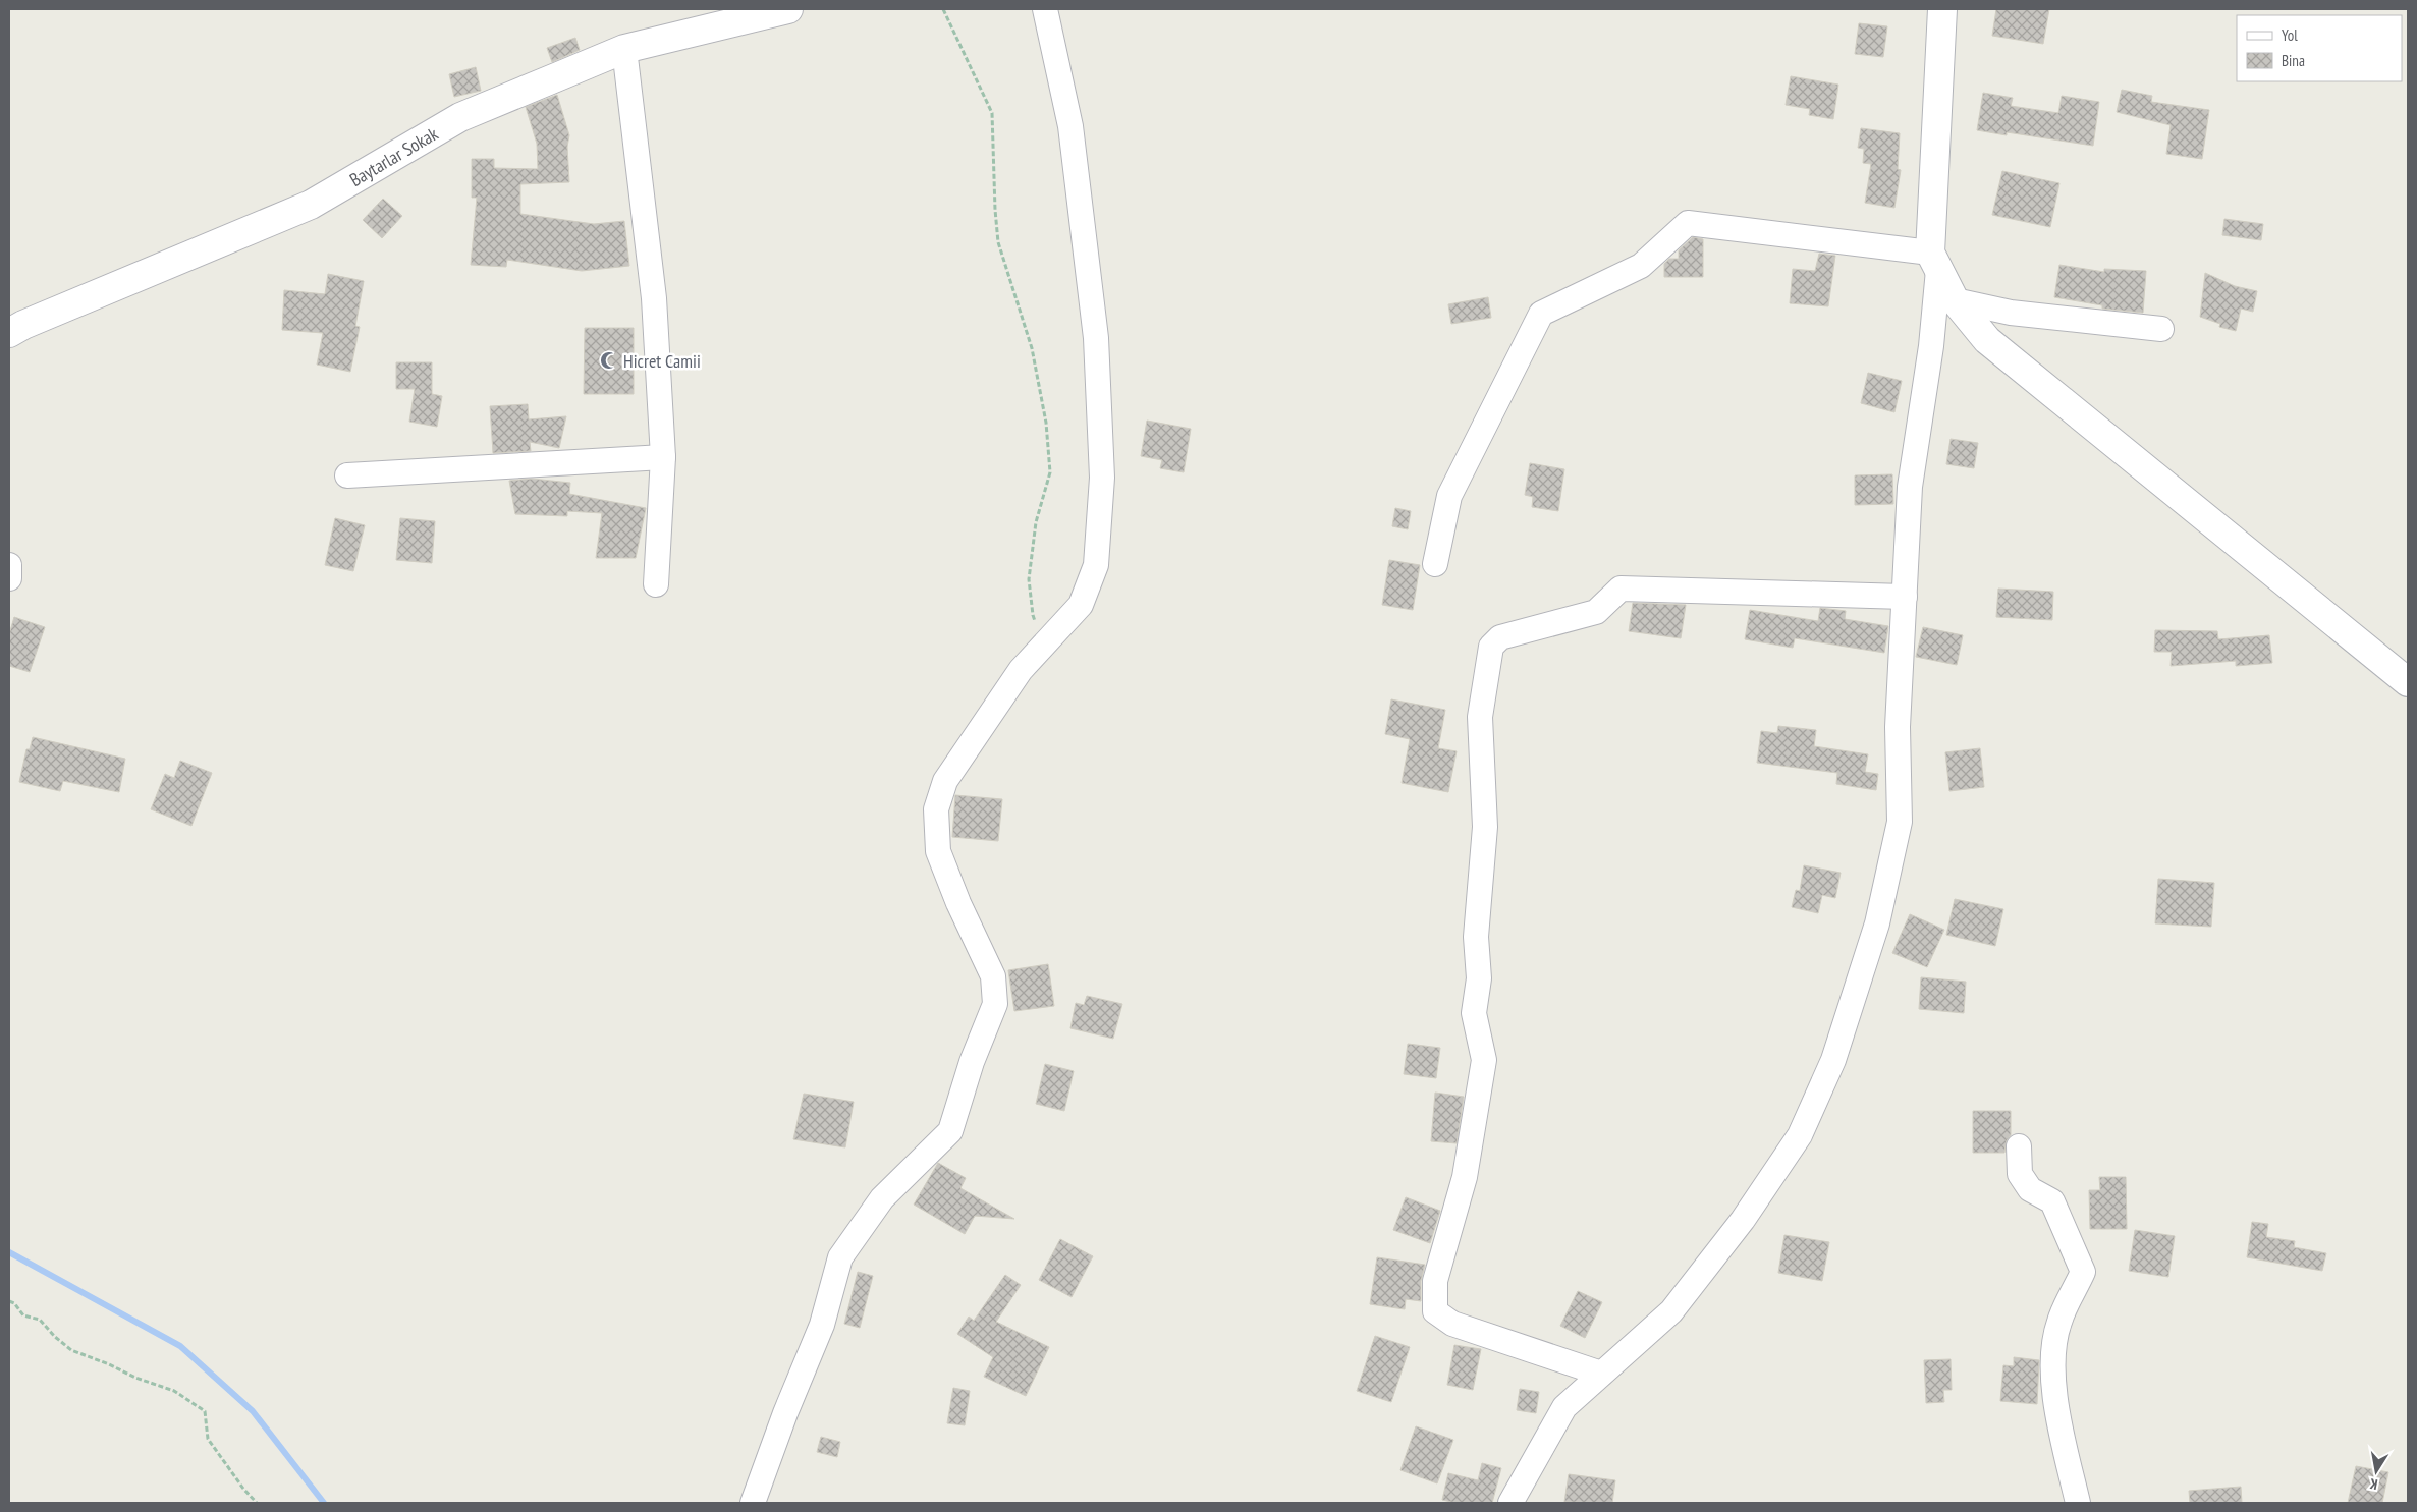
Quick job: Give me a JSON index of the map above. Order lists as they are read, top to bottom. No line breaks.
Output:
{"streets":{"main road":["Baytarlar Sokak"]},"places":{"mosque":["Hicret Camii"]},"legend":["Yol","Bina"],"north":"bottom"}
